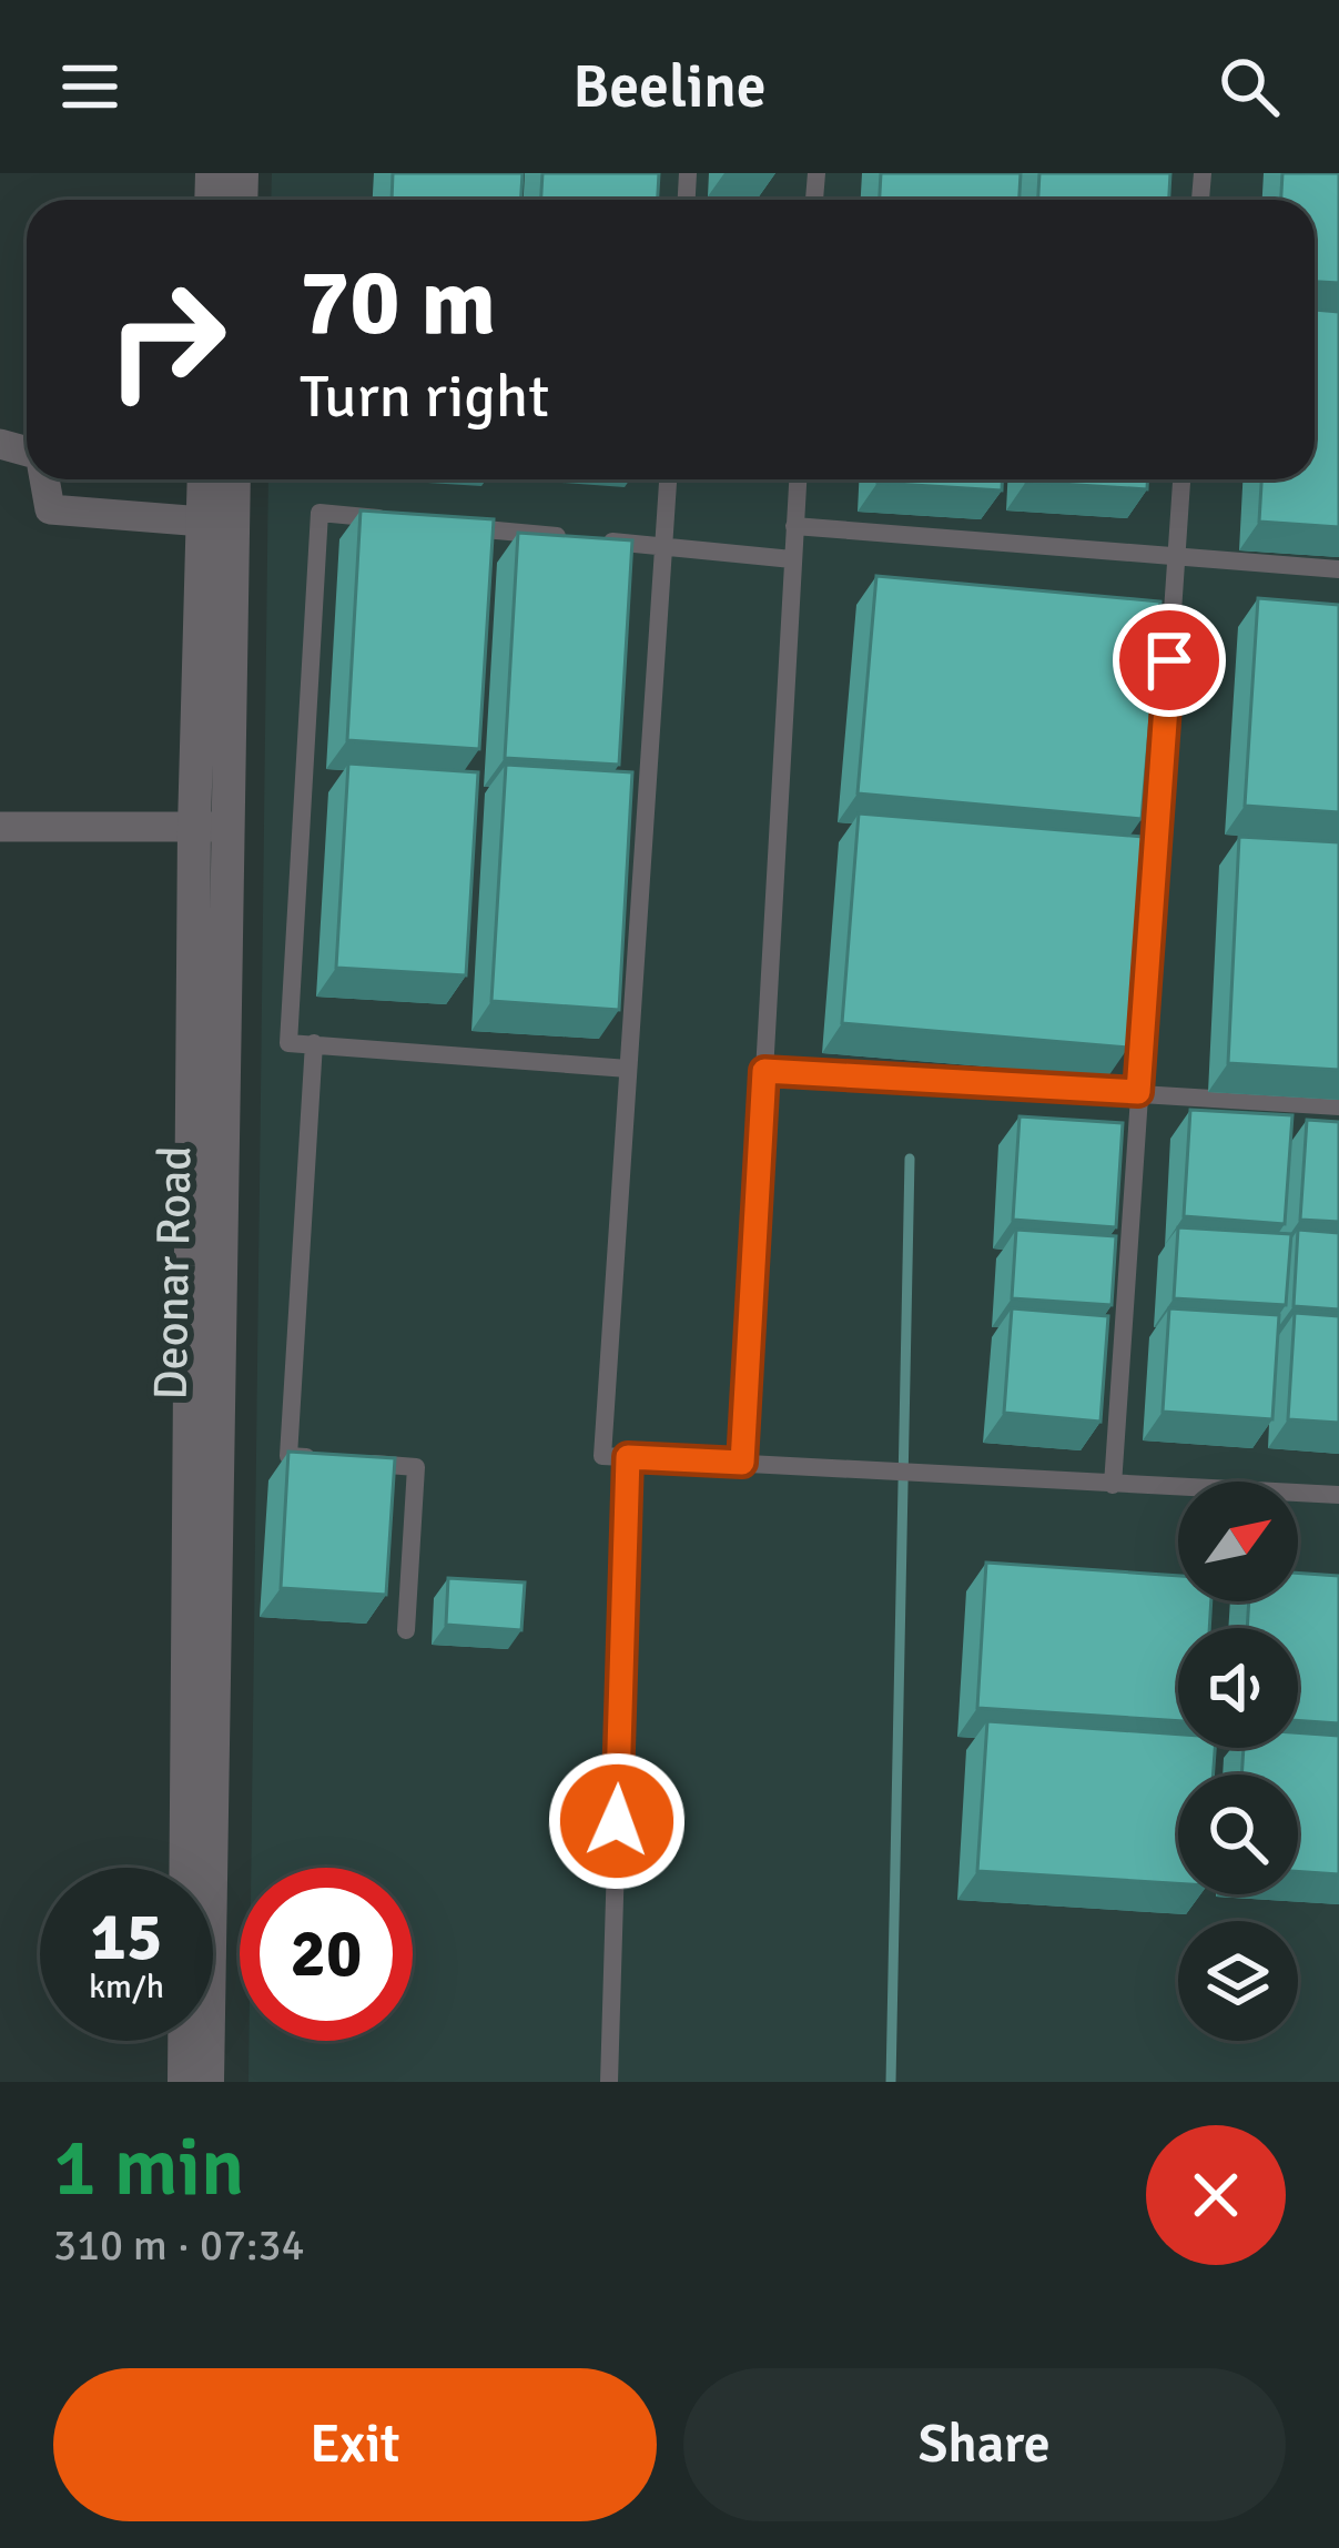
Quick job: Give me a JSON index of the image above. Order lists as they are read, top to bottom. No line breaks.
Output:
{"streets":{"street":["Deonar Road"]},"north":"top right","page":{"header":"Beeline","turn":["70 m","Turn right"],"speed":"15 km/h","limit":"20","heading":["1 min","310 m · 07:34"],"buttons":["Exit","Share"]}}
